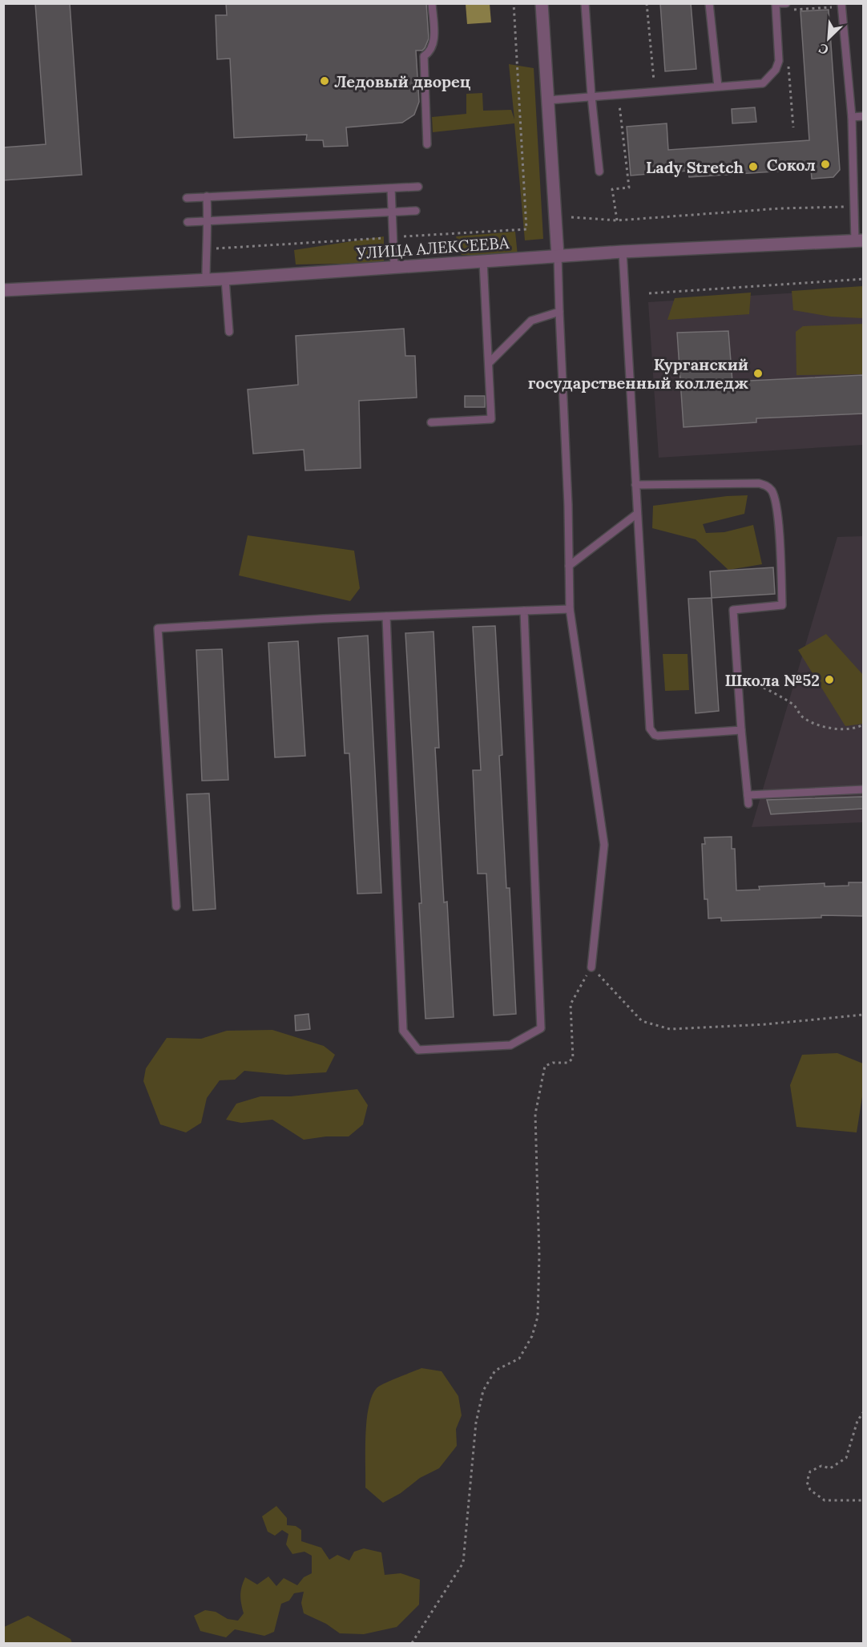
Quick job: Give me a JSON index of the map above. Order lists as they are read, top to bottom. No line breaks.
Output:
{"streets":{"street":["УЛИЦА АЛЕКСЕЕВА"]},"places":["Ледовый дворец","Сокол","Lady Stretch","Курганский государственный колледж","Школа №52"],"north":"bottom left"}
